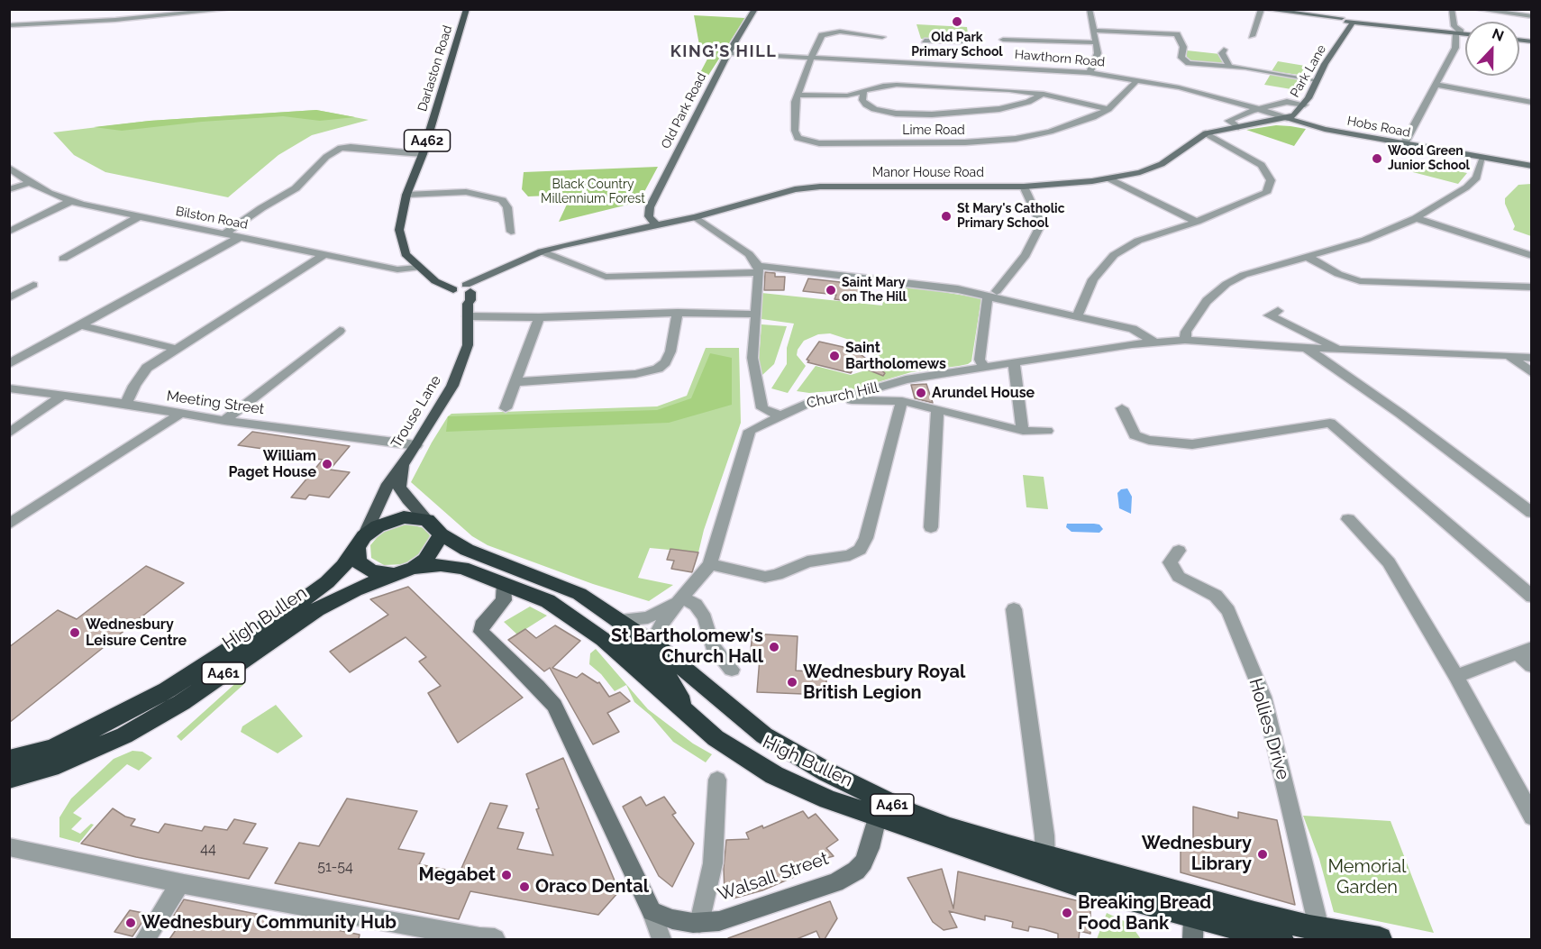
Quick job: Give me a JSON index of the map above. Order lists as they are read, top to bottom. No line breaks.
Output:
{"streets":{"highway":["High Bullen","A461"],"main road":["Darlaston Road","A462","Trouse Lane"],"street":["Hawthorn Road","Park Lane","Old Park Road","Hobs Road","Lime Road","Manor House Road","Bilston Road","Church Hill","Meeting Street","Hollies Drive","Walsall Street"]},"crossings":[["Hawthorn Road","Park Lane"],["Hawthorn Road","Old Park Road"],["Hawthorn Road","Hobs Road"],["Hawthorn Road","Lime Road"],["Hawthorn Road","Manor House Road"],["Darlaston Road","Manor House Road"],["Darlaston Road","Bilston Road"],["Darlaston Road","Trouse Lane"],["Park Lane","Hobs Road"],["Park Lane","Manor House Road"],["Old Park Road","Manor House Road"],["Hobs Road","Manor House Road"],["Manor House Road","Trouse Lane"],["Church Hill","High Bullen"],["Meeting Street","Trouse Lane"],["Trouse Lane","High Bullen"],["Trouse Lane","A461"],["High Bullen","A461"],["High Bullen","Walsall Street"]],"districts":["KING’S HILL"],"parks":["Black Country Millennium Forest","Memorial Garden"],"places":["Old Park Primary School","Wood Green Junior School","St Mary's Catholic Primary School","Saint Mary on The Hill","Saint Bartholomews","Arundel House","William Paget House","Wednesbury Leisure Centre","St Bartholomew's Church Hall","Wednesbury Royal British Legion","Wednesbury Library","Megabet","Oraco Dental","Breaking Bread Food Bank","Wednesbury Community Hub"],"house_numbers":["44","51-54"],"north":"top"}
